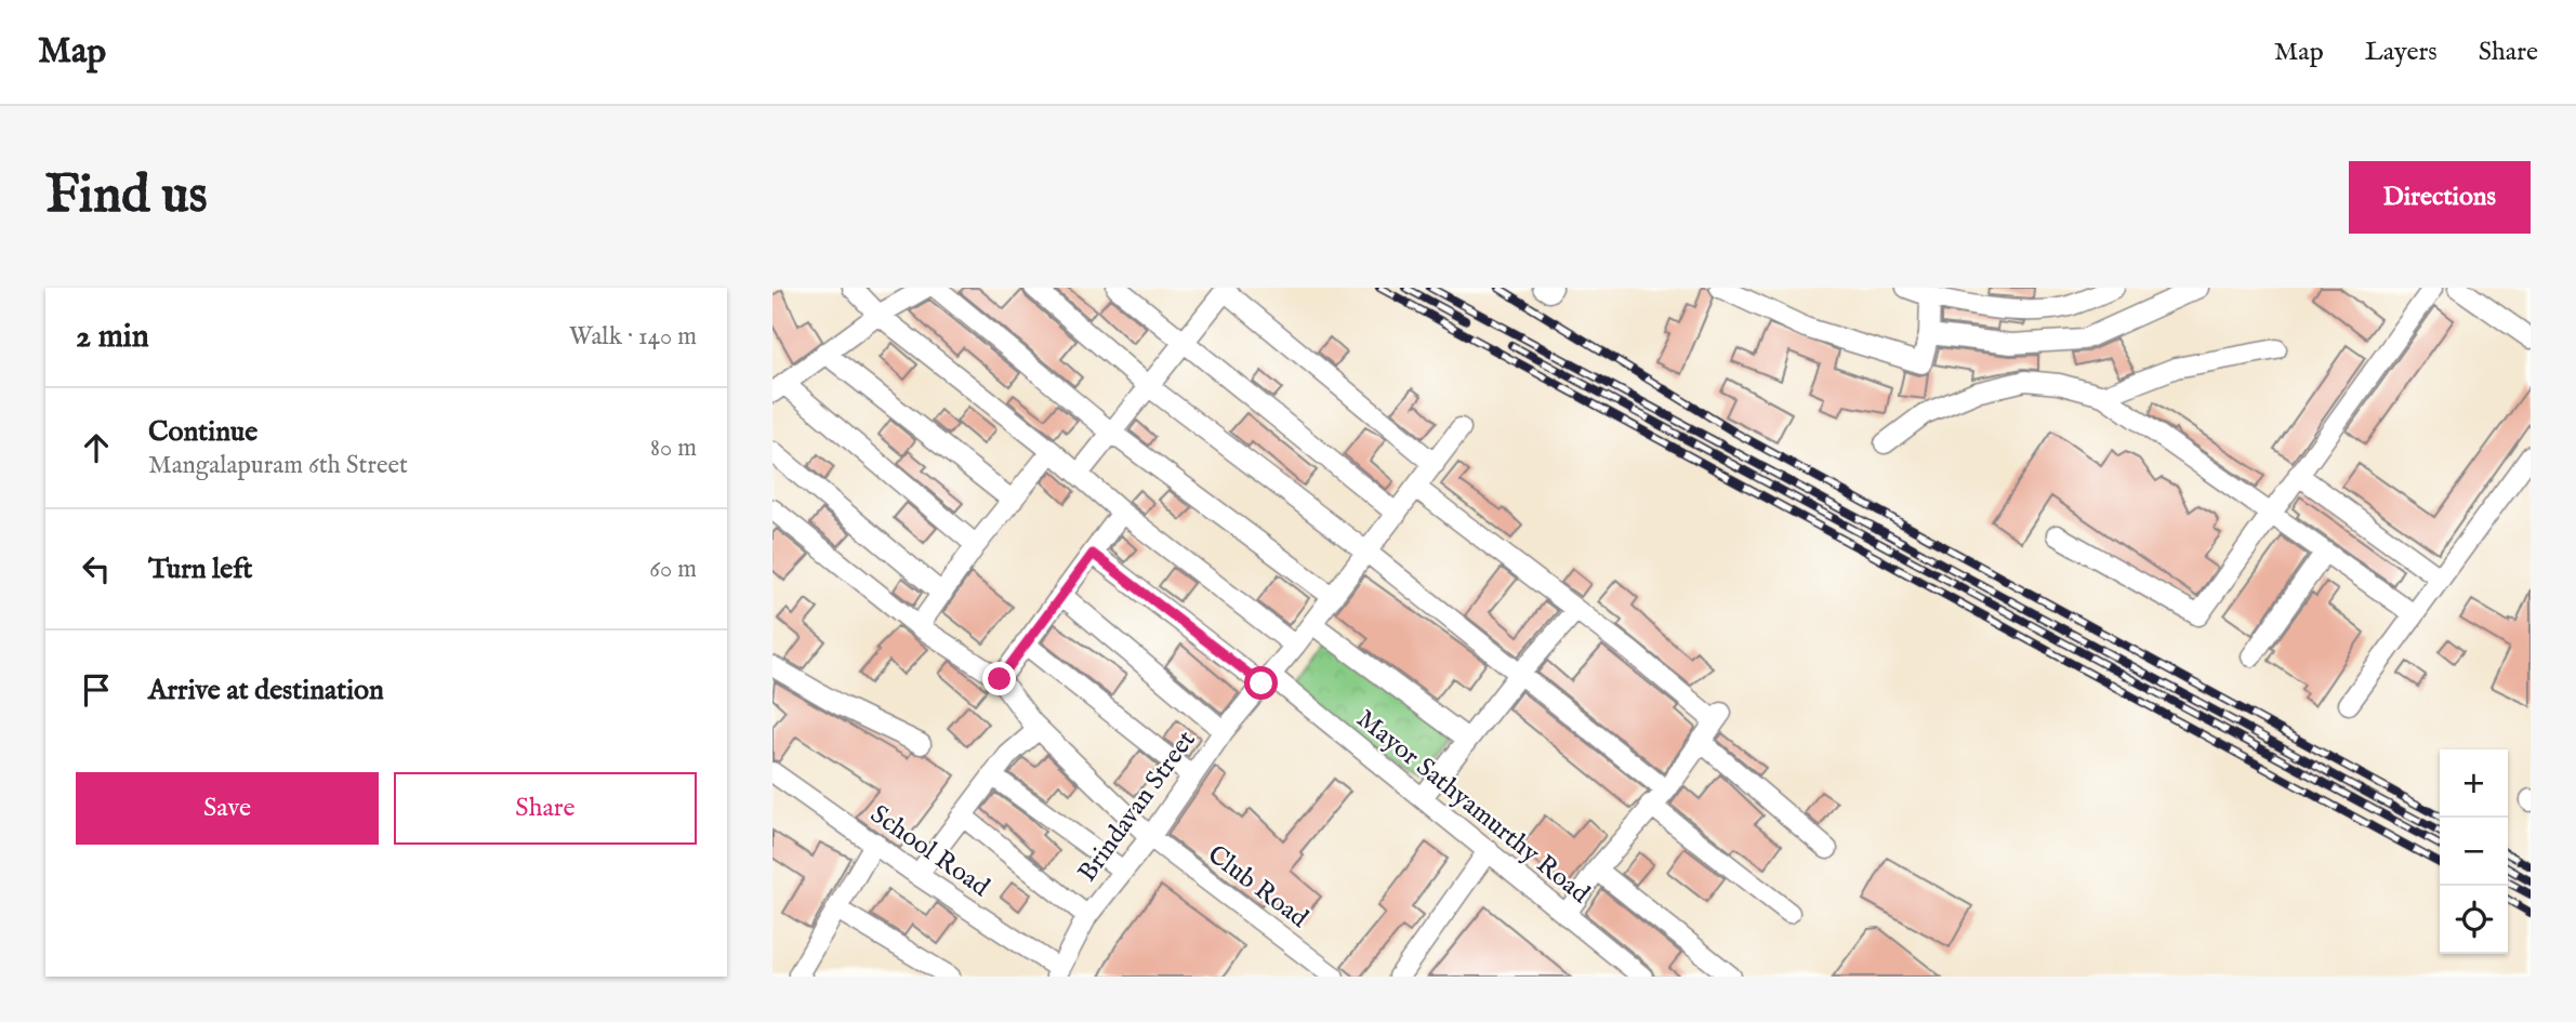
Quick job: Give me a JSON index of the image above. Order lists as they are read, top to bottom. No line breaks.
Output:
{"streets":{"street":["Brindavan Street","Mayor Sathyamurthy Road","School Road","Club Road"]},"crossings":[["Brindavan Street","Mayor Sathyamurthy Road"],["Brindavan Street","School Road"],["Brindavan Street","Club Road"]],"page":{"header":"Map","nav":["Map","Layers","Share"],"buttons":["Directions",["Save","Share"]],"title":"Find us","heading":["2 min","Walk · 140 m"],"list":[["Continue","Mangalapuram 6th Street","80 m"],["Turn left","60 m"],"Arrive at destination"],"map_buttons":["+","−"]}}
